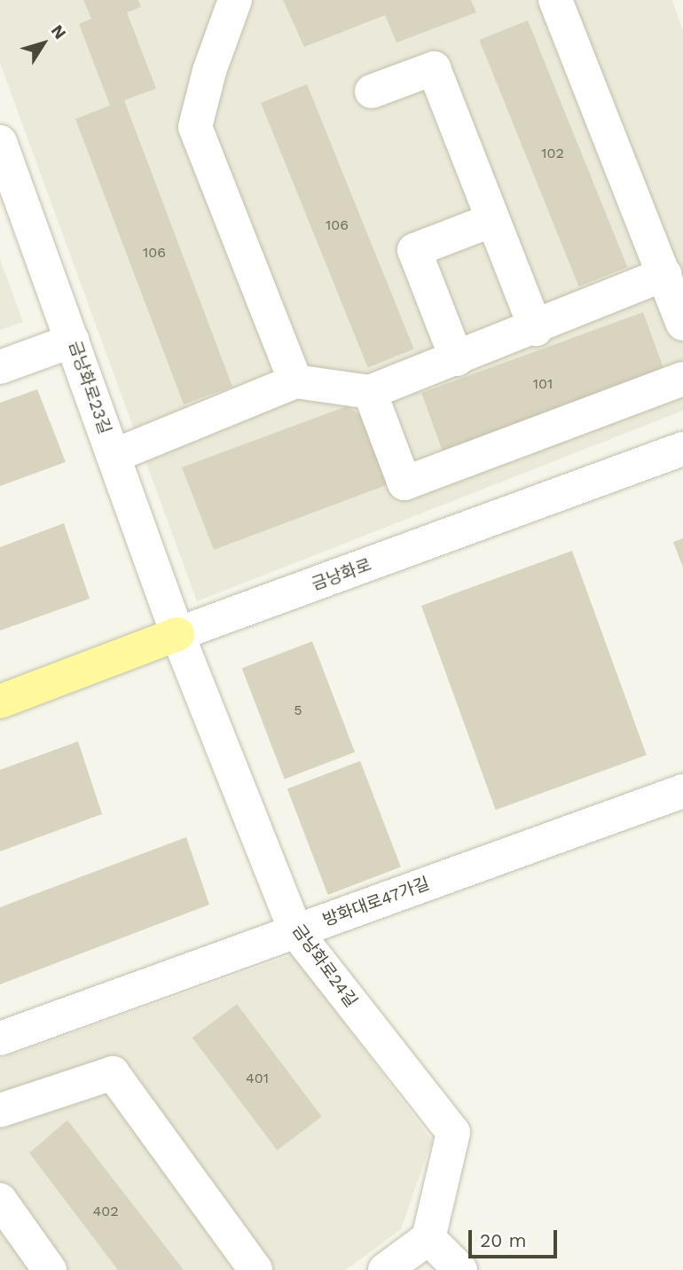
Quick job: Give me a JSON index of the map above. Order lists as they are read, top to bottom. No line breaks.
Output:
{"streets":{"main road":["금낭화로"],"street":["금낭화로23길","방화대로47가길","금낭화로24길"]},"crossings":[["금낭화로23길","금낭화로"],["금낭화로23길","금낭화로24길"],["금낭화로","금낭화로24길"],["방화대로47가길","금낭화로24길"]],"house_numbers":["102","106","106","101","5","401","402"],"scale_bar":"20 m","north":"top right"}
